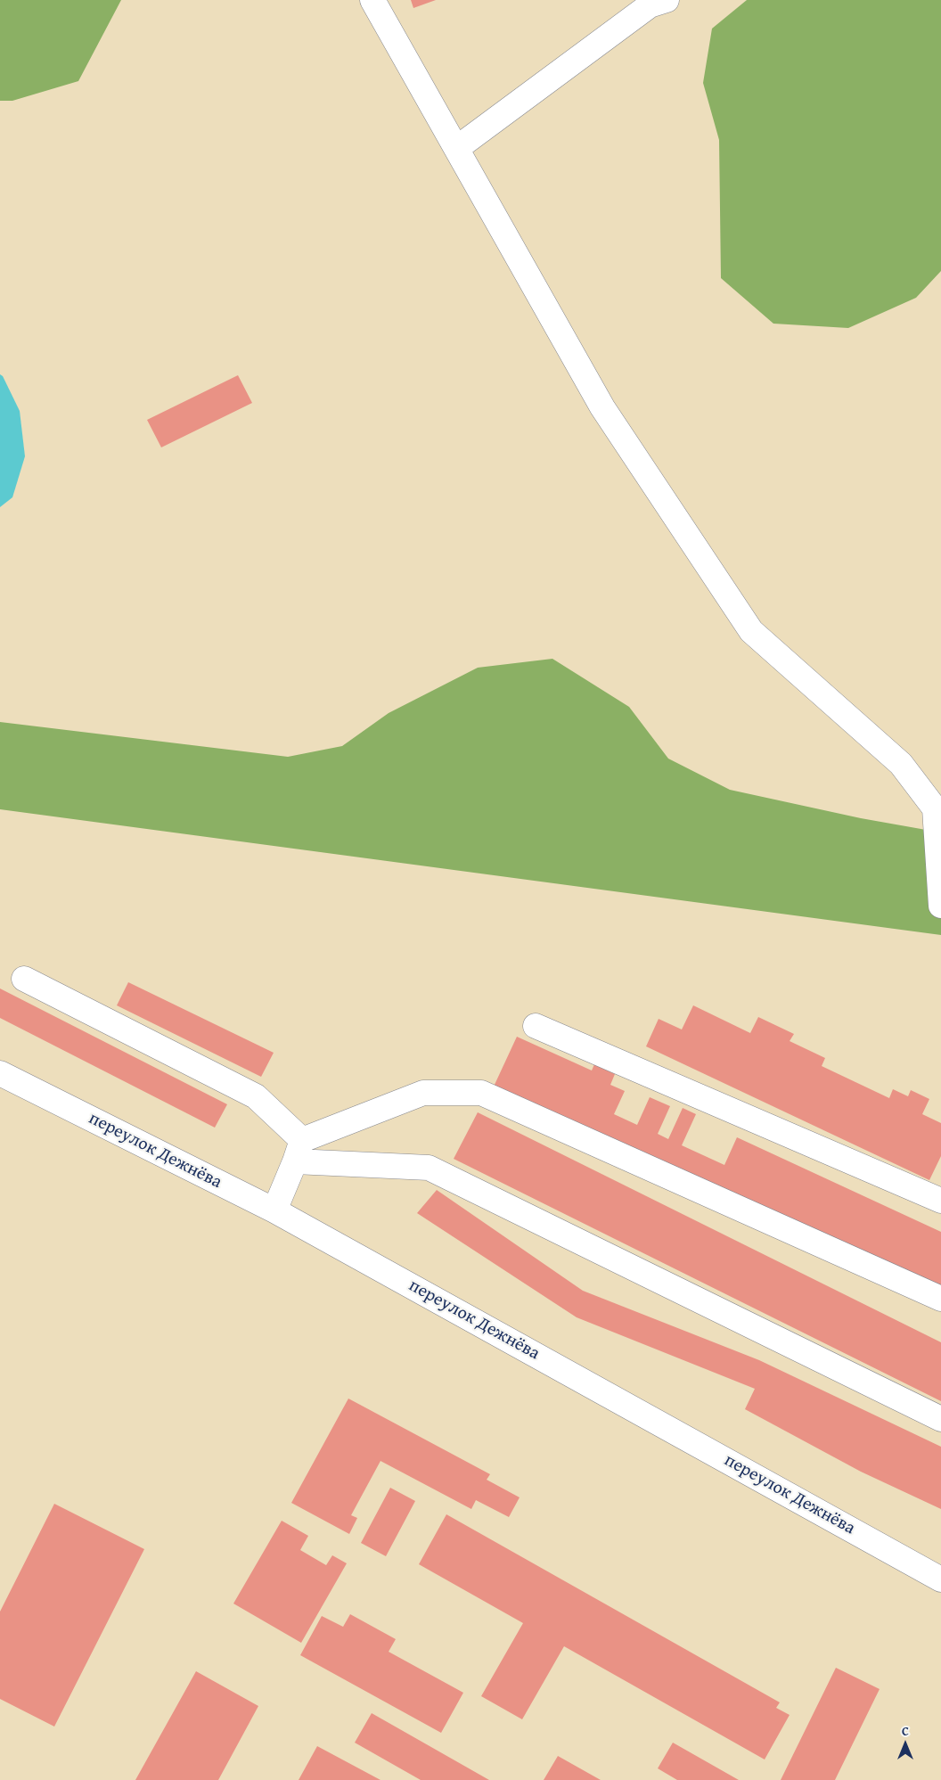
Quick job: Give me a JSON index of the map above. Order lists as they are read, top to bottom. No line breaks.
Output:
{"streets":{"street":["переулок Дежнёва"]},"north":"top"}
